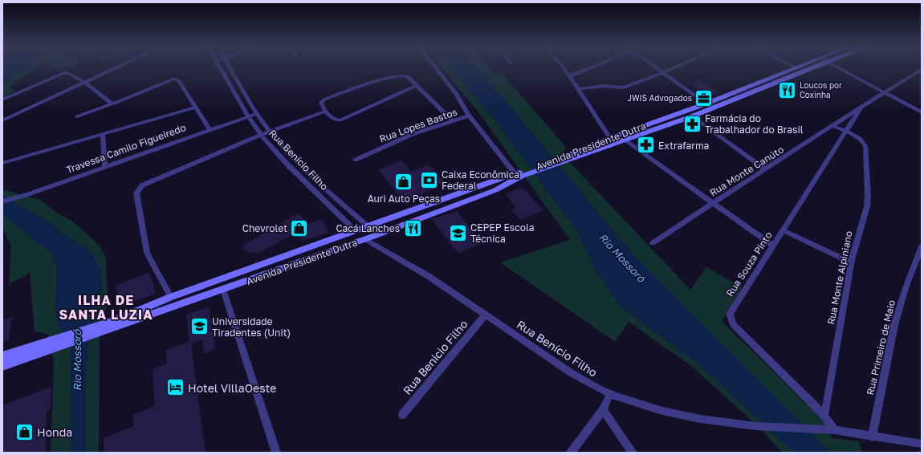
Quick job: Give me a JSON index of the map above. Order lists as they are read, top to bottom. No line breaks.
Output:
{"streets":{"main road":["Avenida Presidente Dutra"],"street":["Rua Lopes Bastos","Travessa Camilo Figueiredo","Rua Benício Filho","Rua Monte Canúto","Rua Souza Pinto","Rua Monte Alpiniano","Rua Primeiro de Maio","Rua Benicio Filho"]},"crossings":[["Avenida Presidente Dutra","Rua Benício Filho"],["Travessa Camilo Figueiredo","Rua Benício Filho"],["Rua Benício Filho","Rua Primeiro de Maio"],["Rua Benício Filho","Rua Benicio Filho"],["Rua Monte Canúto","Rua Souza Pinto"],["Rua Monte Canúto","Rua Monte Alpiniano"],["Rua Souza Pinto","Rua Monte Alpiniano"]],"districts":["ILHA DE SANTA LUZIA"],"water":["Rio Mossoró"],"places":{"restaurant":["Loucos por Coxinha","Cacá Lanches"],"office":["JWIS Advogados"],"pharmacy":["Farmácia do Trabalhador do Brasil","Extrafarma"],"bank":["Caixa Econômica Federal"],"shop":["Auri Auto Peças","Chevrolet","Honda"],"school or university":["CEPEP Escola Técnica","Universidade Tiradentes (Unit)"],"hotel":["Hotel VillaOeste"]}}
